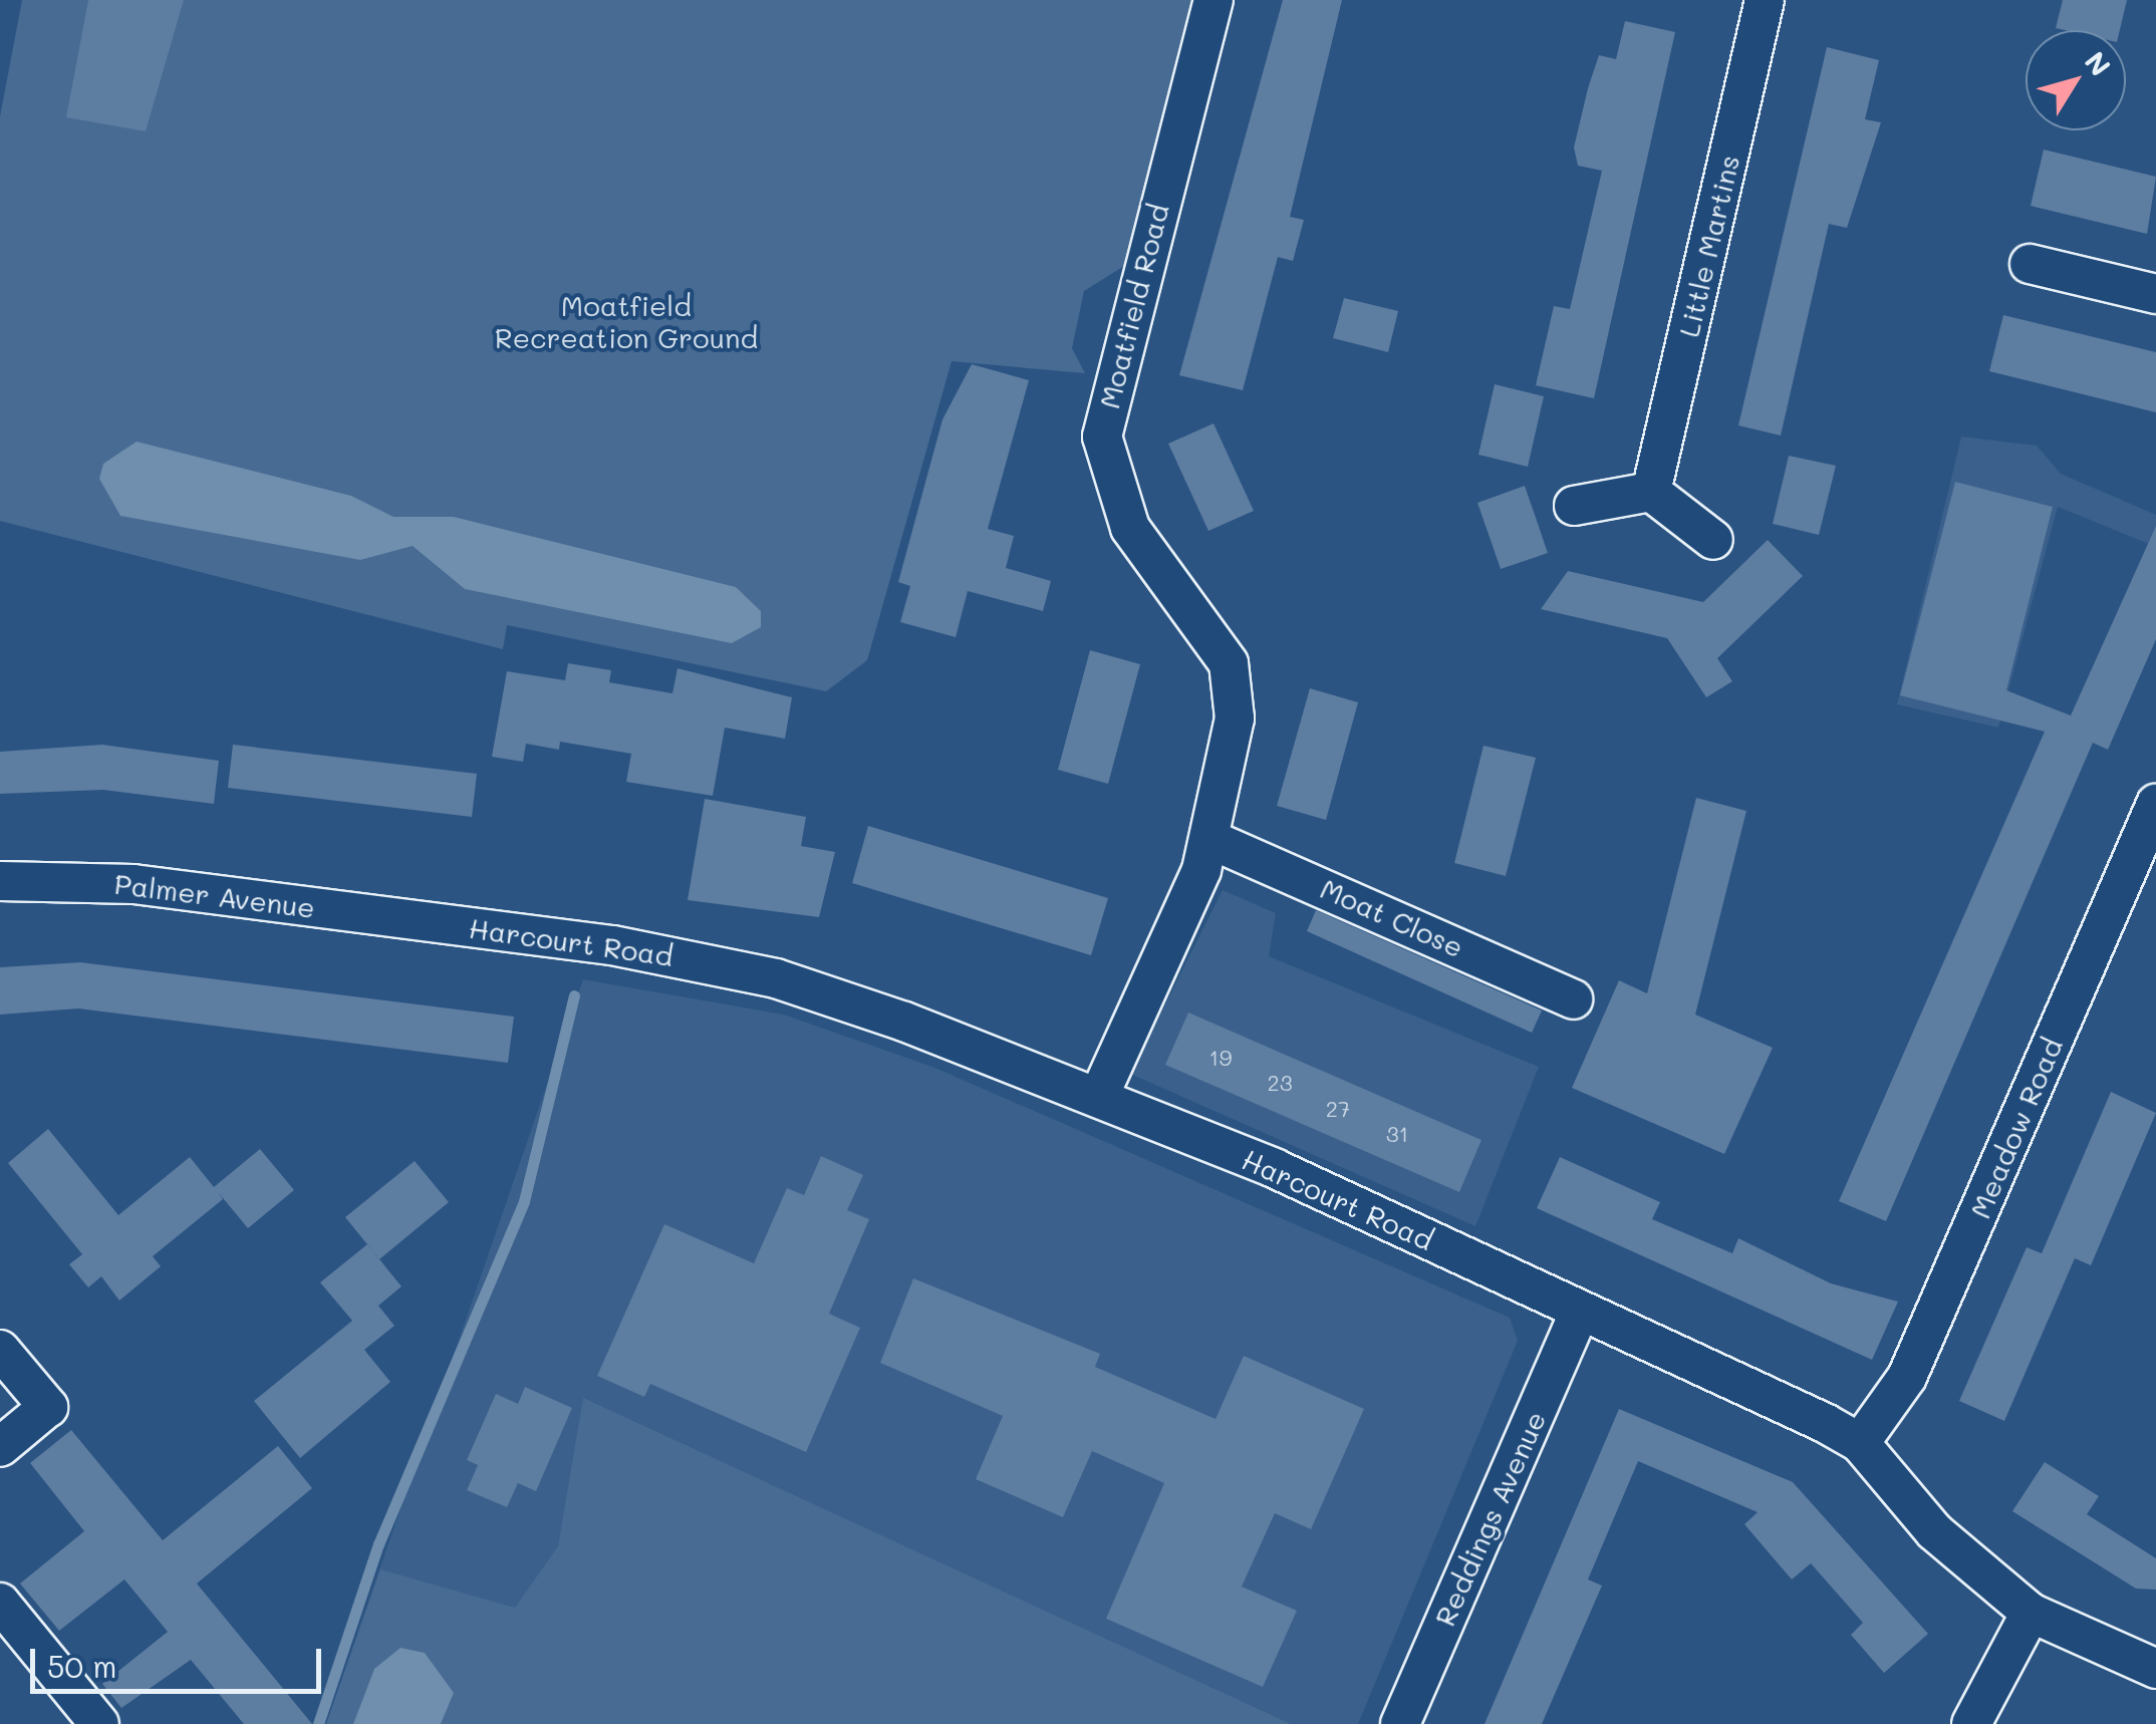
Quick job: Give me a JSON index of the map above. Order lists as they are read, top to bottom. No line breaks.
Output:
{"streets":{"street":["Little Martins","Moatfield Road","Palmer Avenue","Moat Close","Harcourt Road","Meadow Road","Reddings Avenue"]},"crossings":[["Moatfield Road","Moat Close"],["Moatfield Road","Harcourt Road"],["Palmer Avenue","Harcourt Road"],["Harcourt Road","Meadow Road"],["Harcourt Road","Reddings Avenue"]],"parks":["Moatfield Recreation Ground"],"house_numbers":["19","23","27","31"],"scale_bar":"50 m","north":"top right"}
